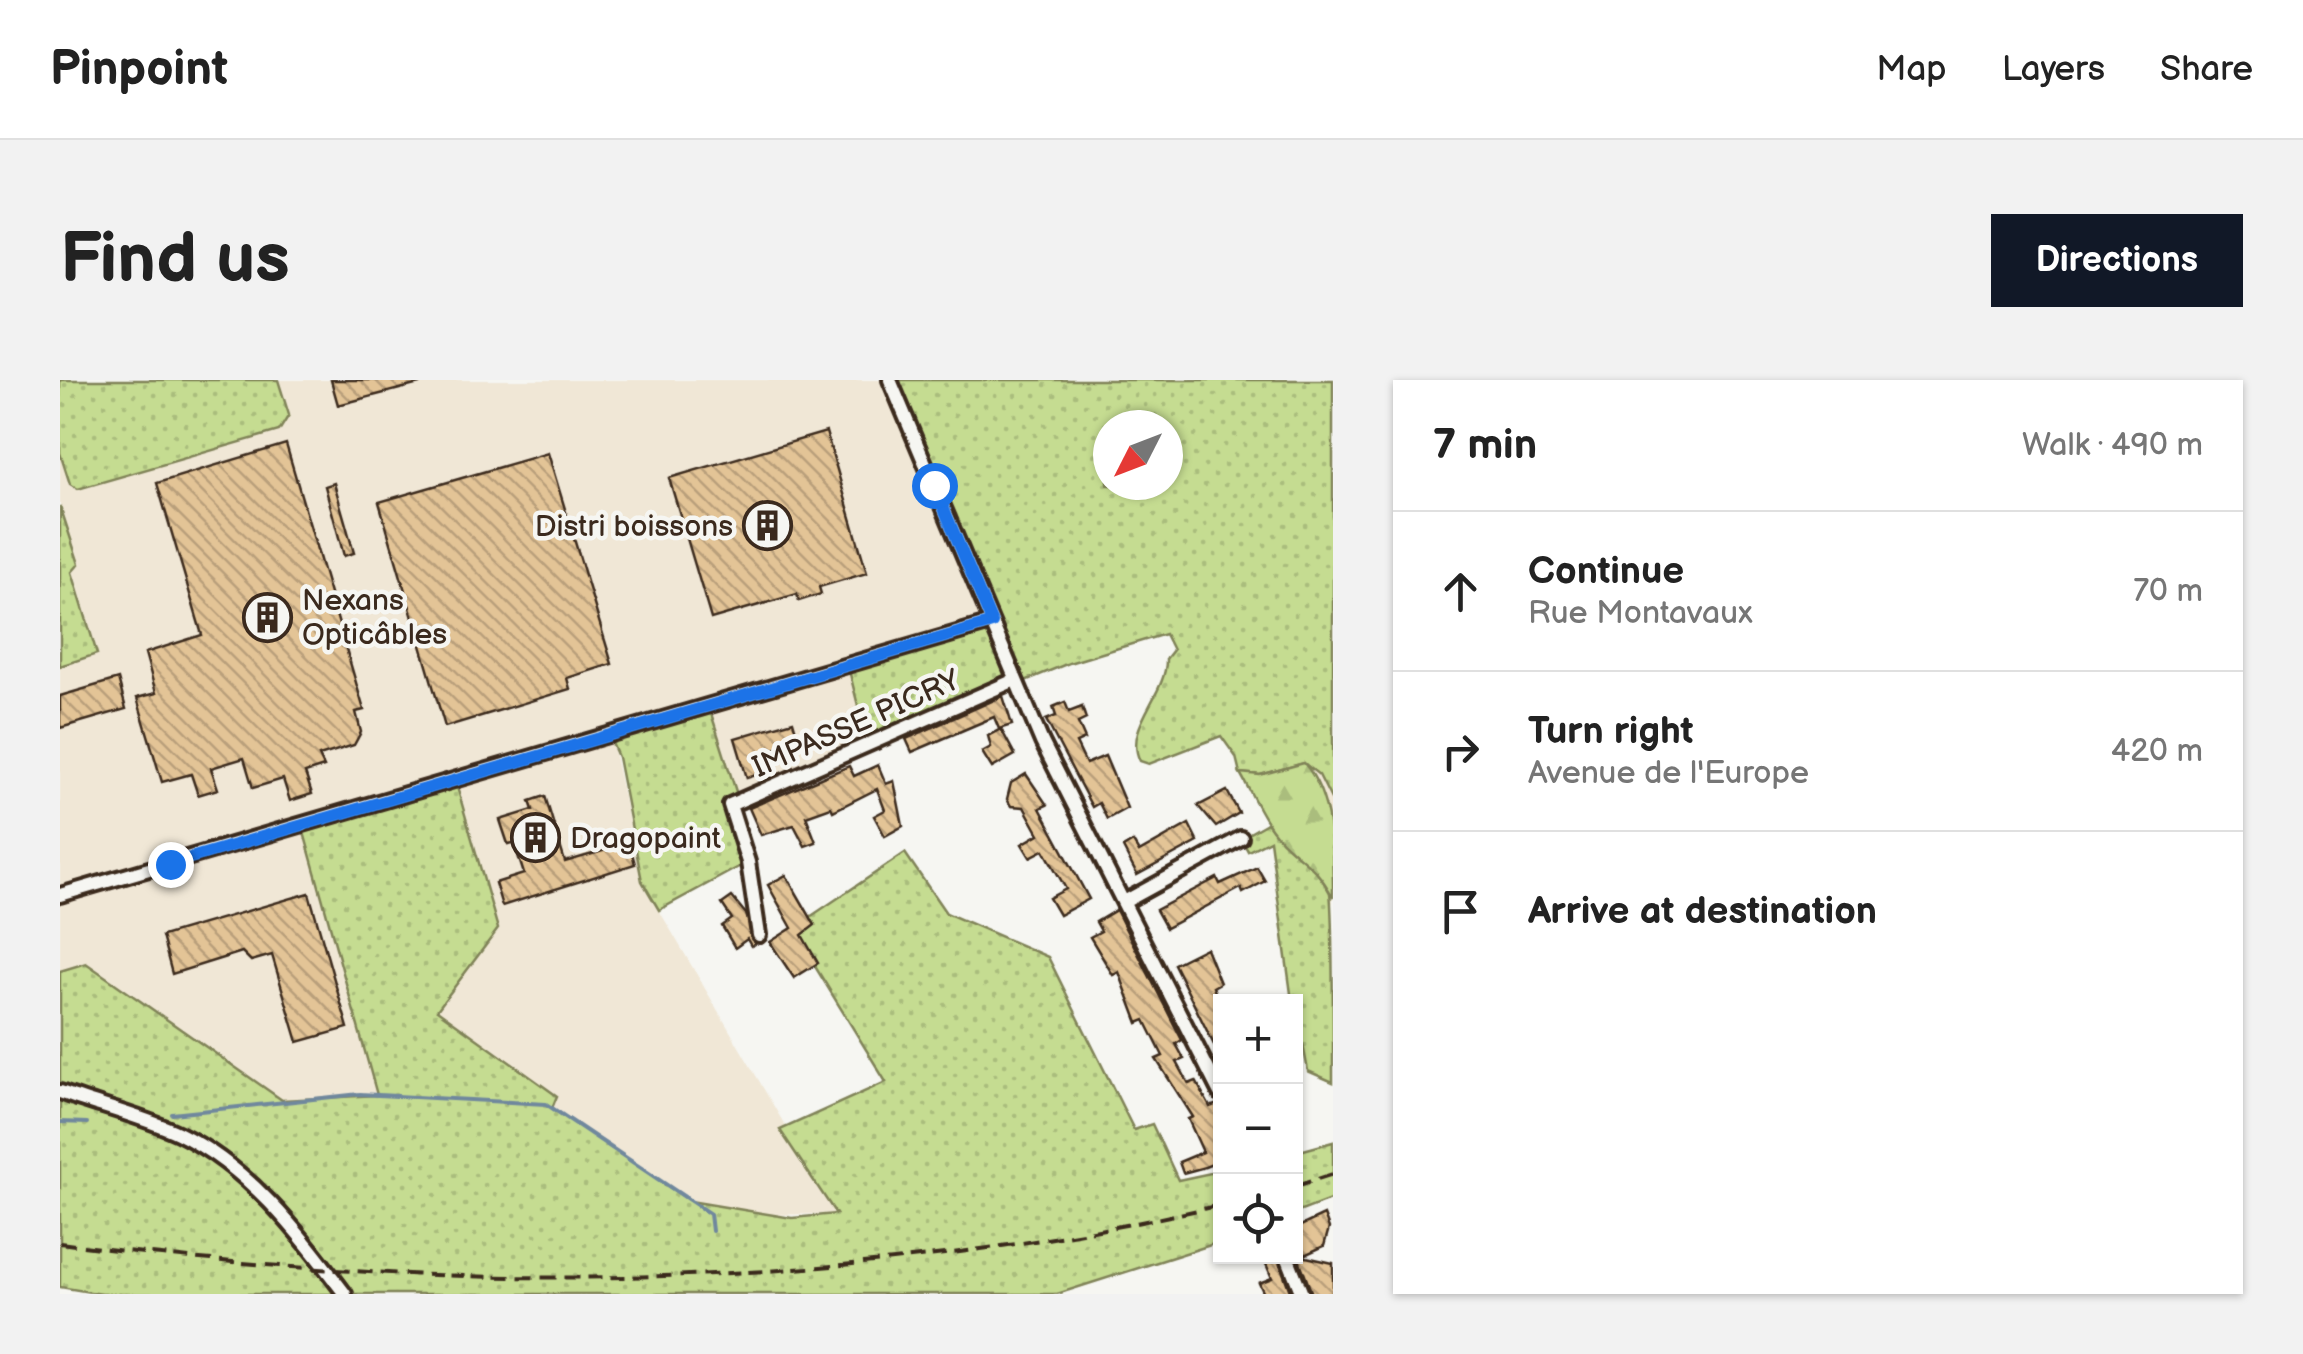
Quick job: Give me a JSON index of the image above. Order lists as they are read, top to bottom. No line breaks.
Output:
{"streets":{"street":["IMPASSE PICRY"]},"places":{"building":["Distri boissons","Nexans Opticâbles","Dragopaint"]},"north":"bottom left","page":{"header":"Pinpoint","nav":["Map","Layers","Share"],"buttons":"Directions","title":"Find us","heading":["7 min","Walk · 490 m"],"list":[["Continue","Rue Montavaux","70 m"],["Turn right","Avenue de l'Europe","420 m"],"Arrive at destination"],"map_buttons":["+","−"]}}
